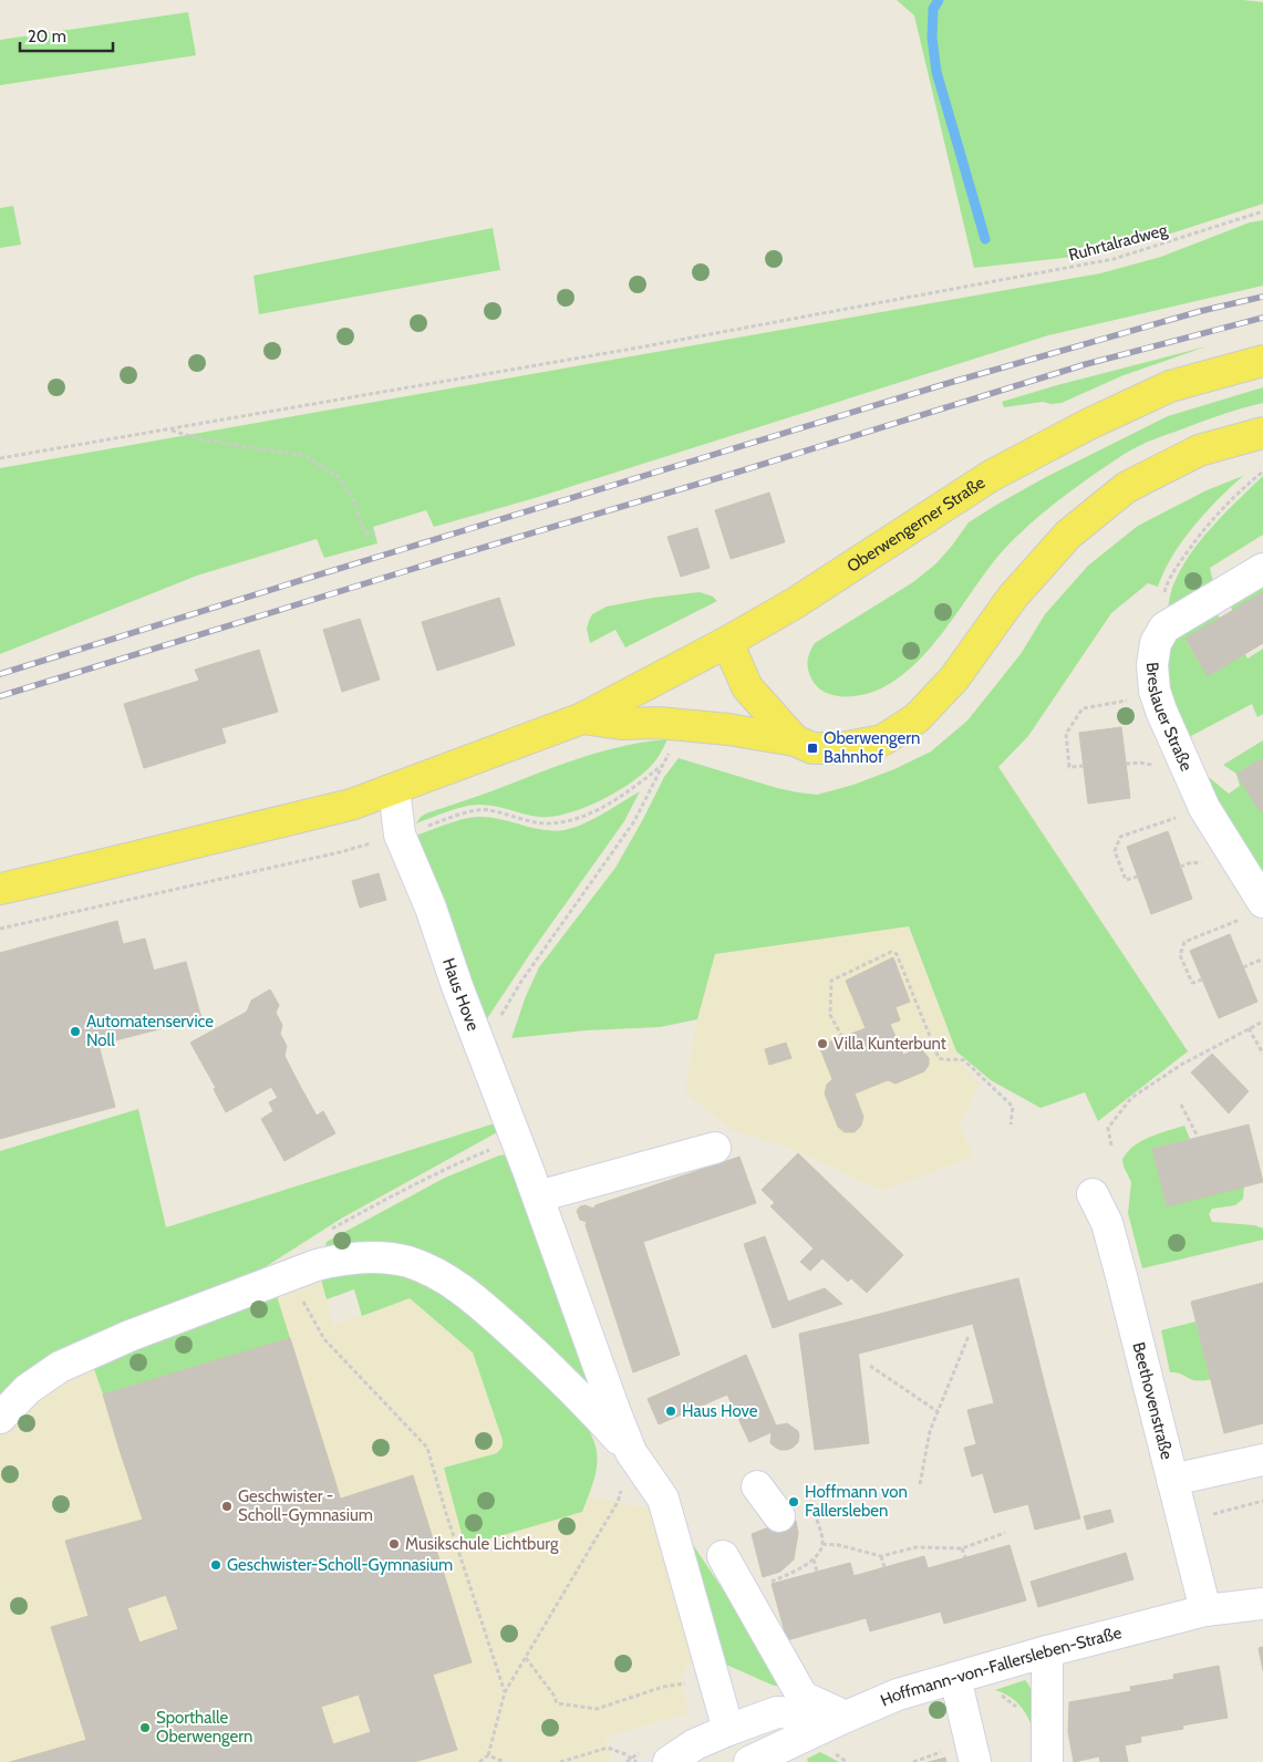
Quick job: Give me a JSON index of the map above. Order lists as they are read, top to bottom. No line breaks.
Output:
{"streets":{"main road":["Oberwengerner Straße"],"street":["Breslauer Straße","Haus Hove","Beethovenstraße","Hoffmann-von-Fallersleben-Straße"],"path":["Ruhrtalradweg"]},"crossings":[["Oberwengerner Straße","Haus Hove"],["Beethovenstraße","Hoffmann-von-Fallersleben-Straße"]],"places":{"transit":["Oberwengern Bahnhof"],"other":["Automatenservice Noll","Villa Kunterbunt","Haus Hove","Hoffmann von Fallersleben","Geschwister - Scholl-Gymnasium","Musikschule Lichtburg","Geschwister-Scholl-Gymnasium","Sporthalle Oberwengern"]},"scale_bar":"20 m"}
